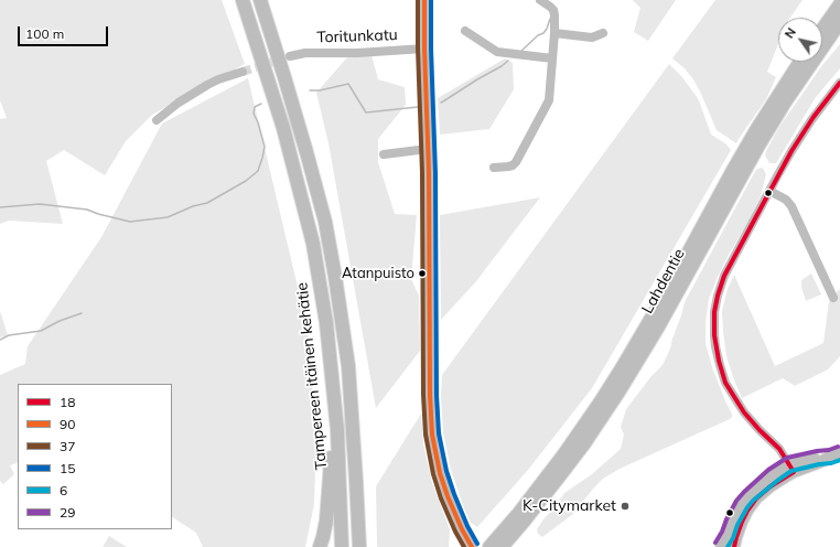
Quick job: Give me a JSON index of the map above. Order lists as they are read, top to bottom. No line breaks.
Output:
{"streets":{"highway":["Lahdentie","Tampereen itäinen kehätie"],"street":["Toritunkatu"]},"places":["Atanpuisto","K-Citymarket"],"lines":["transit line 90","transit line 37","transit line 15","transit line 18","transit line 29","transit line 6"],"legend":["18","90","37","15","6","29"],"scale_bar":"100 m","north":"top left"}
